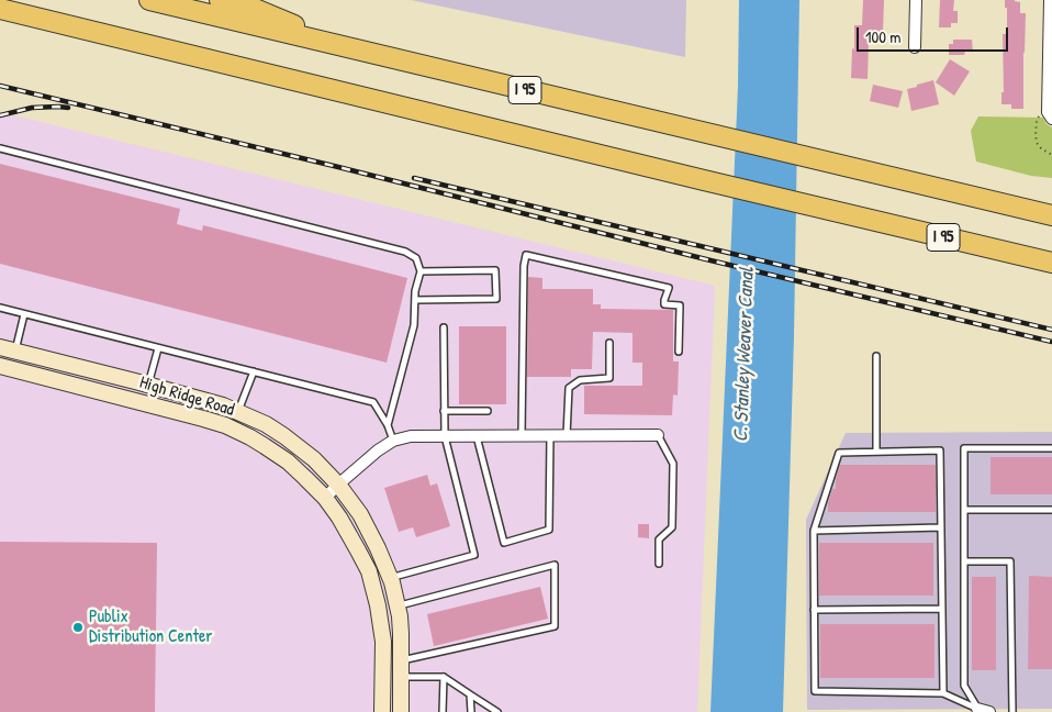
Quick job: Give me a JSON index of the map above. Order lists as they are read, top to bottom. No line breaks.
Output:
{"streets":{"highway":["I 95"],"street":["High Ridge Road"]},"water":["C. Stanley Weaver Canal"],"places":["Publix Distribution Center"],"scale_bar":"100 m"}
